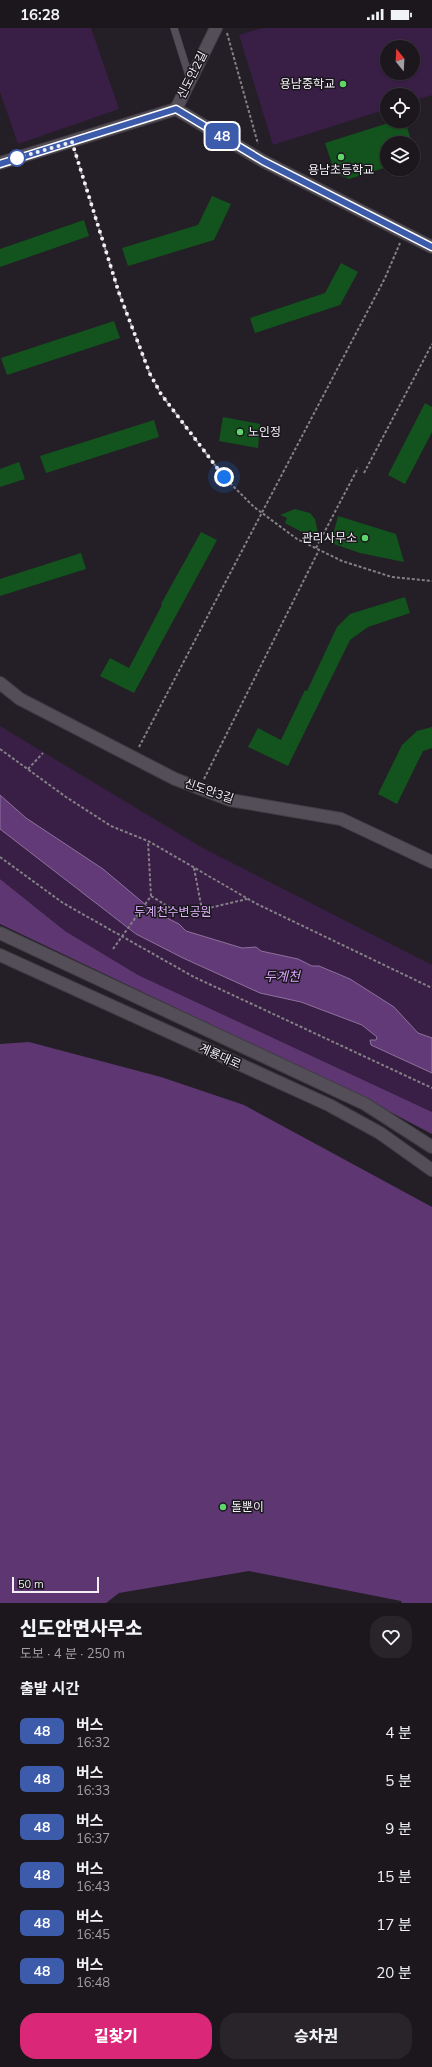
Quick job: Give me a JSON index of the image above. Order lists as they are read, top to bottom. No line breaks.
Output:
{"streets":{"street":["신도안2길","신도안3길","계룡대로"]},"water":["두계천"],"parks":["두계천수변공원"],"places":["용남중학교","용남초등학교","노인정","관리사무소","돌뿐이"],"lines":["bus line 48"],"scale_bar":"50 m","north":"top","page":{"status":"16:28","on_map":"48","scale":"50 m","heading":[["신도안면사무소","도보 · 4 분 · 250 m"],"출발 시간"],"list":[{"mark":"48","name":"버스","note":"16:32","value":"4 분"},{"mark":"48","name":"버스","note":"16:33","value":"5 분"},{"mark":"48","name":"버스","note":"16:37","value":"9 분"},{"mark":"48","name":"버스","note":"16:43","value":"15 분"},{"mark":"48","name":"버스","note":"16:45","value":"17 분"},{"mark":"48","name":"버스","note":"16:48","value":"20 분"}],"buttons":["길찾기","승차권"]}}
